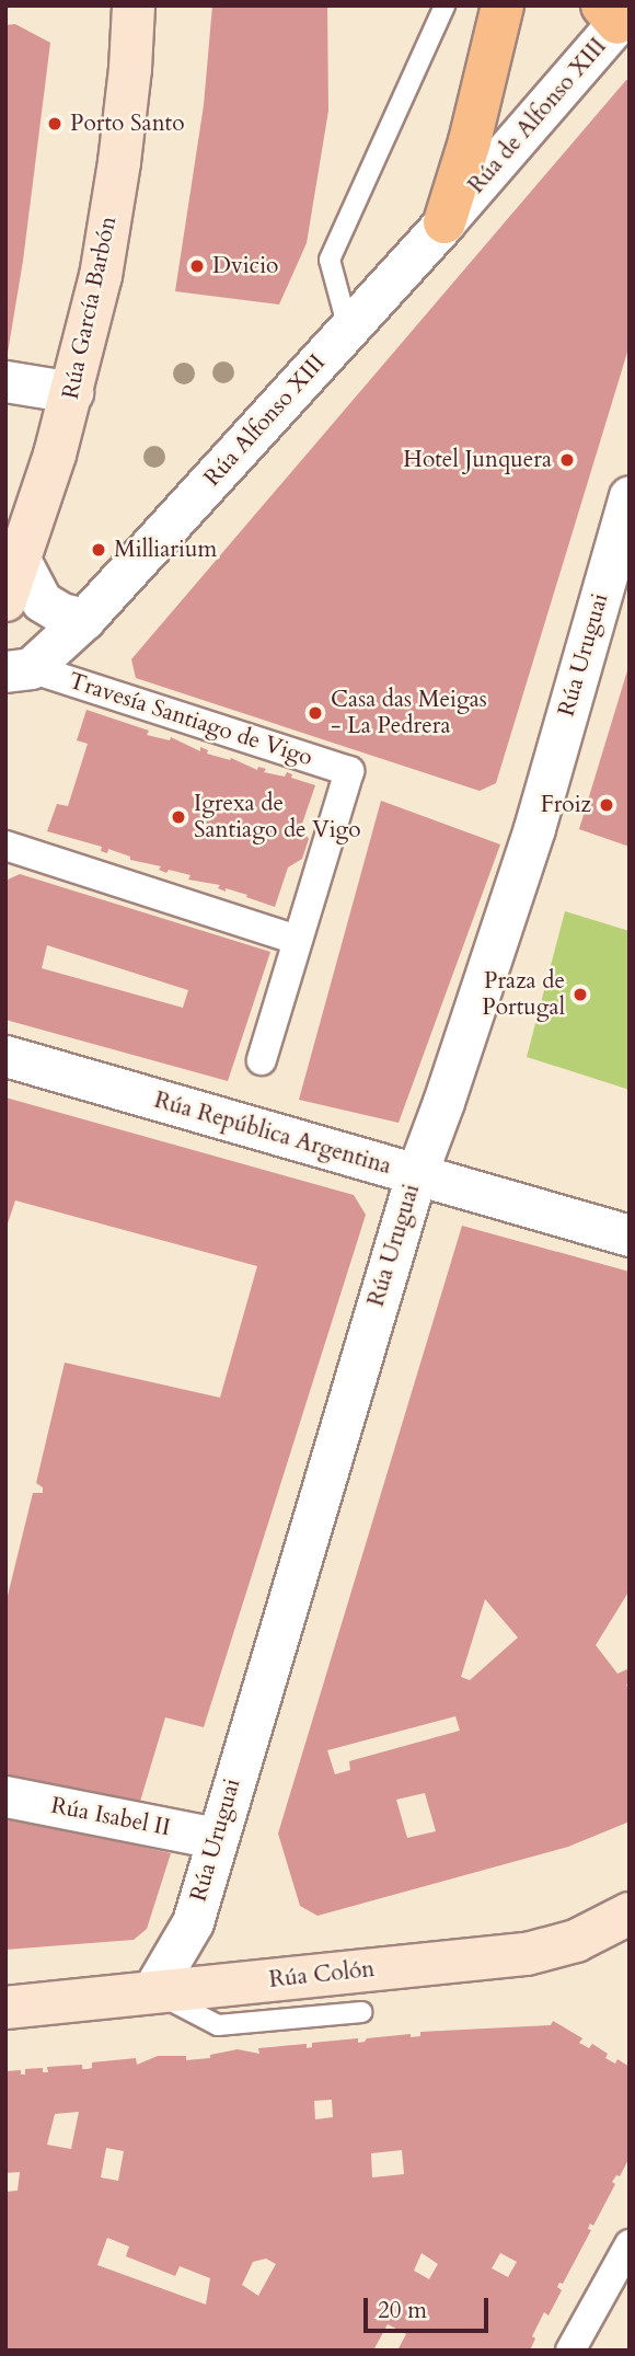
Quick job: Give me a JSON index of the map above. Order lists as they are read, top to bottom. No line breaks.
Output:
{"streets":{"main road":["Rúa García Barbón","Rúa Colón"],"street":["Rúa de Alfonso XIII","Rúa Alfonso XIII","Rúa Uruguai","Travesía Santiago de Vigo","Rúa República Argentina","Rúa Isabel II"]},"crossings":[["Rúa de Alfonso XIII","Rúa Alfonso XIII"],["Rúa Alfonso XIII","Travesía Santiago de Vigo"],["Rúa Uruguai","Rúa República Argentina"],["Rúa Uruguai","Rúa Isabel II"],["Rúa Uruguai","Rúa Colón"]],"places":["Porto Santo","Dvicio","Hotel Junquera","Milliarium","Casa das Meigas - La Pedrera","Froiz","Igrexa de Santiago de Vigo","Praza de Portugal"],"scale_bar":"20 m"}
